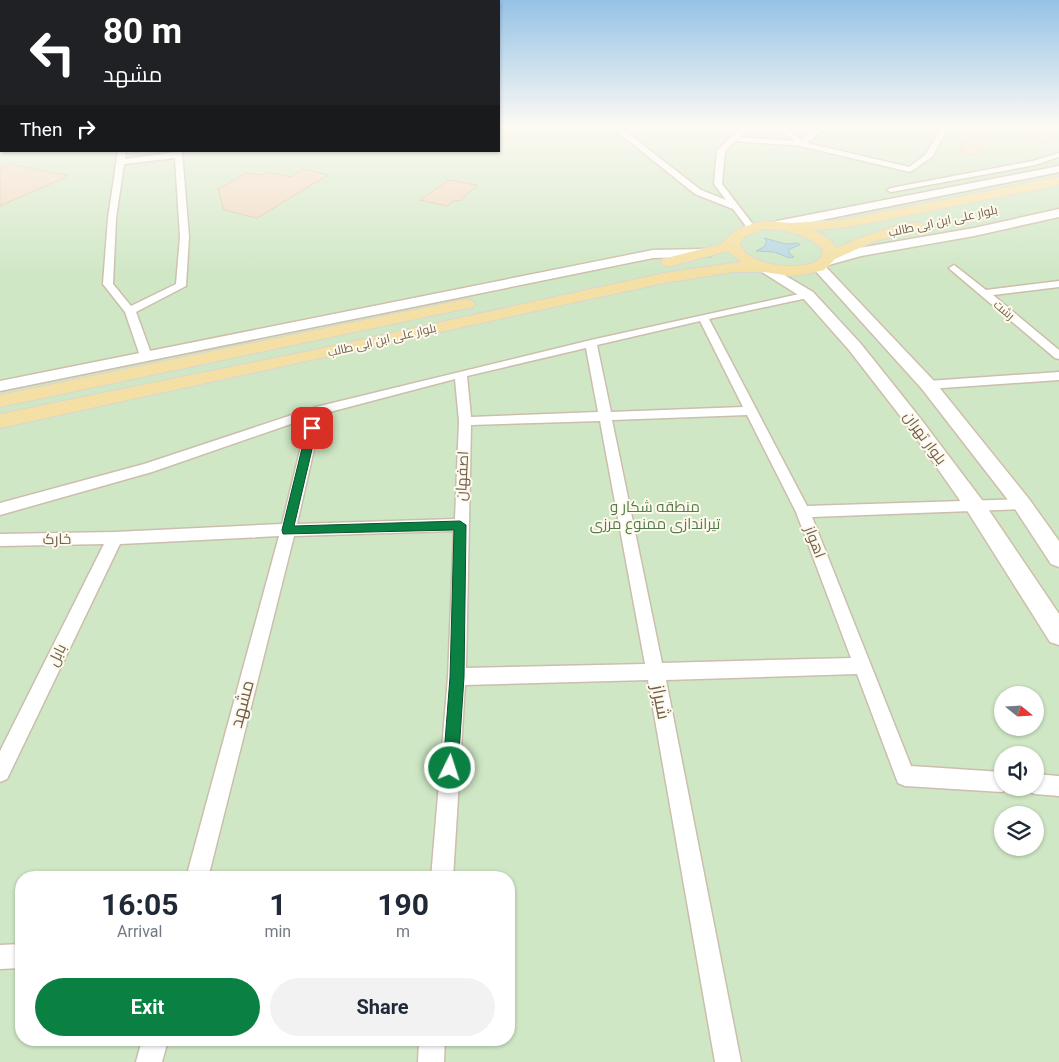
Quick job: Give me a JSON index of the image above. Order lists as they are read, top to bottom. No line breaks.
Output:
{"streets":{"main road":["بلوار علی ابن ابی طالب"],"street":["رشت","بلوار تهران","اصفهان","خارک","اهواز","بابل","شیراز","مشهد"]},"crossings":[["بلوار علی ابن ابی طالب","بلوار تهران"],["خارک","بابل"],["خارک","مشهد"]],"parks":["منطقه شکار و تیراندازی ممنوع مرزی"],"north":"right","page":{"turn":["80 m","مشهد"],"then":"Then","eta":["16:05","Arrival","1","min","190","m"],"buttons":["Exit","Share"]}}
